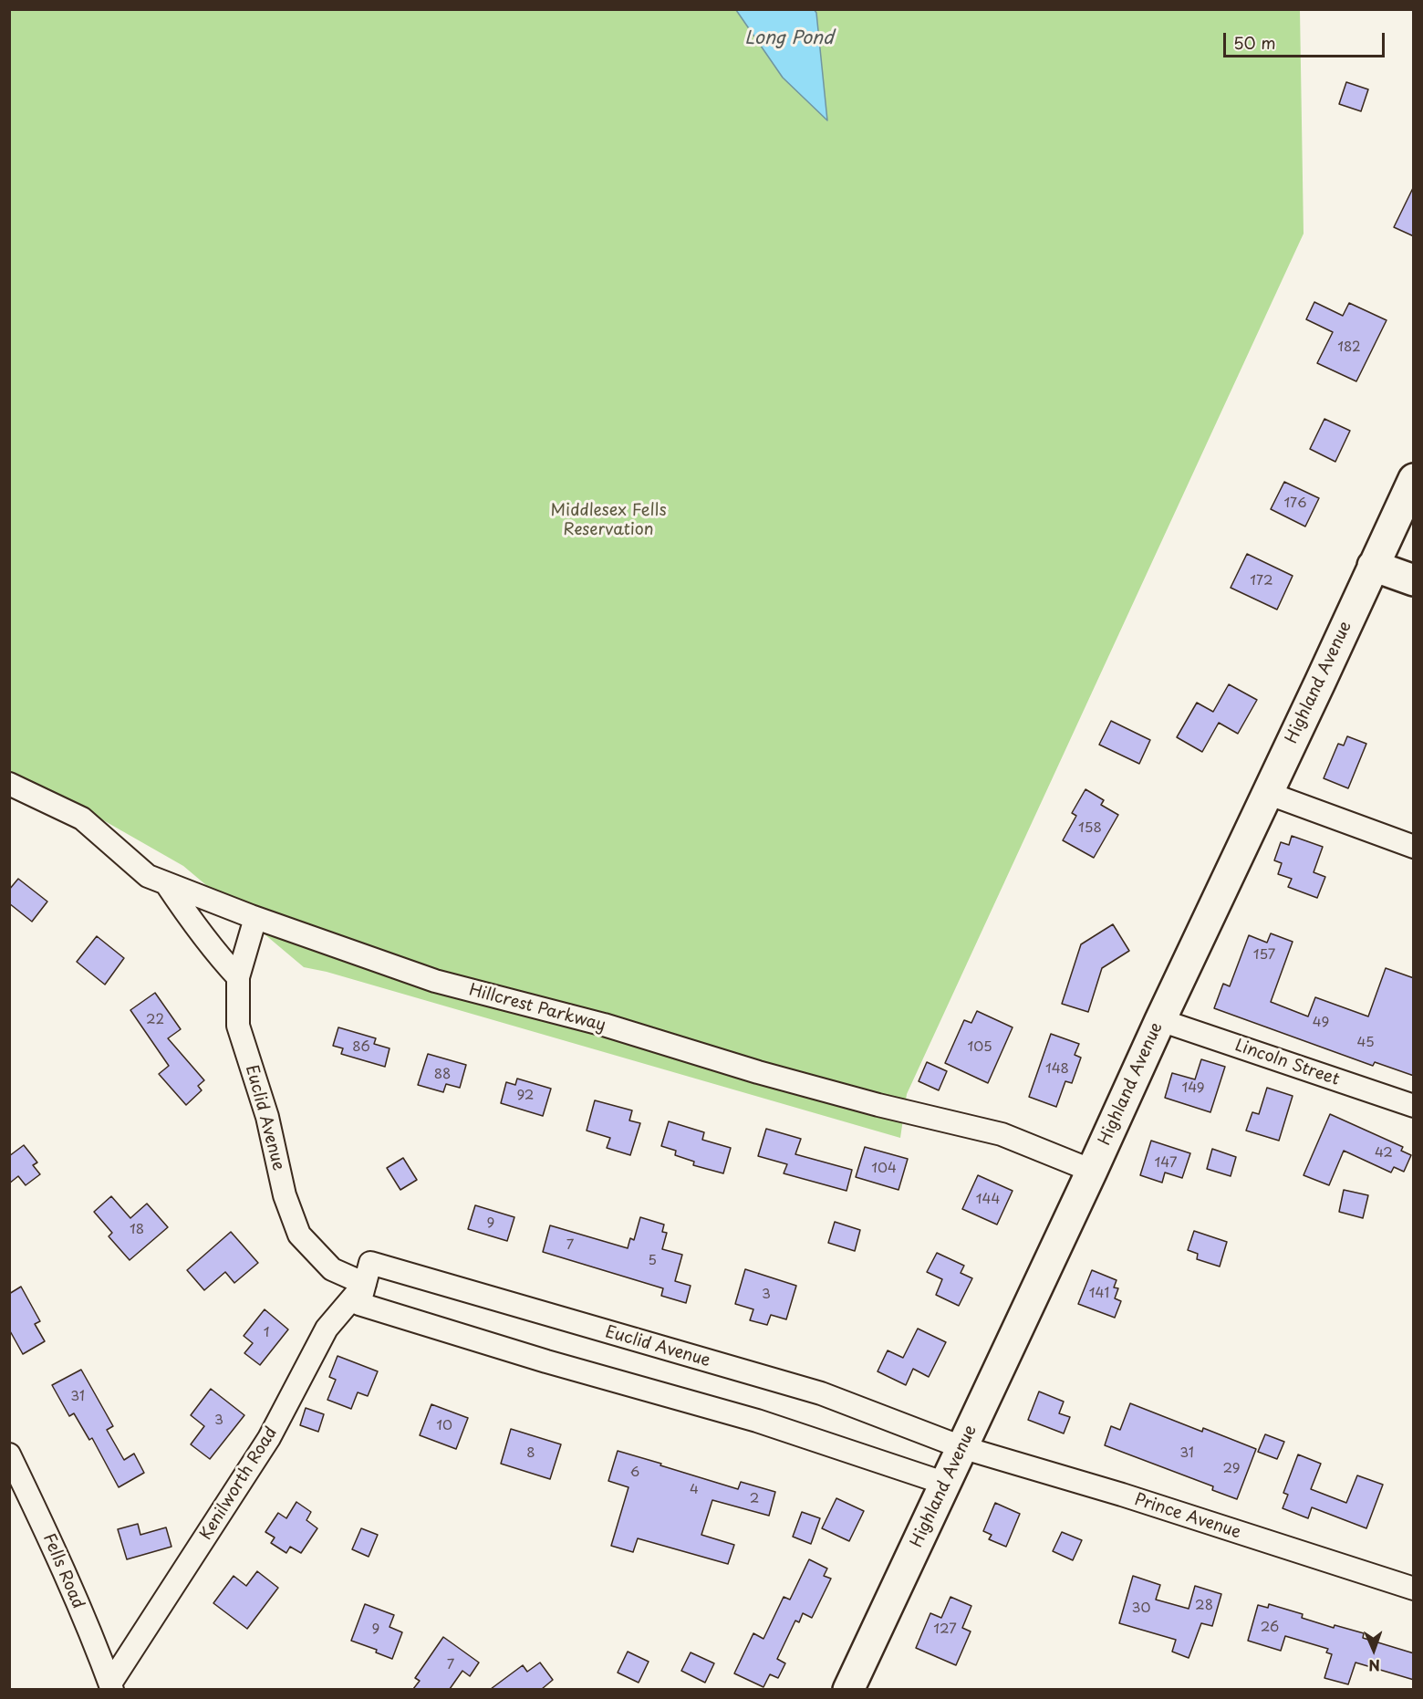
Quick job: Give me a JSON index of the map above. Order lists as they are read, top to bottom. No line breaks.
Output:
{"streets":{"main road":["Highland Avenue"],"street":["Hillcrest Parkway","Lincoln Street","Euclid Avenue","Kenilworth Road","Prince Avenue","Fells Road"]},"crossings":[["Highland Avenue","Hillcrest Parkway"],["Highland Avenue","Lincoln Street"],["Highland Avenue","Euclid Avenue"],["Highland Avenue","Prince Avenue"],["Hillcrest Parkway","Euclid Avenue"],["Euclid Avenue","Kenilworth Road"],["Euclid Avenue","Prince Avenue"],["Kenilworth Road","Fells Road"]],"water":["Long Pond"],"parks":["Middlesex Fells Reservation"],"house_numbers":["182","176","172","158","157","22","49","45","86","105","148","88","149","92","42","147","104","144","9","18","7","5","141","3","1","31","3","10","8","31","29","6","4","2","28","30","26","9","127","7"],"scale_bar":"50 m","north":"bottom"}
